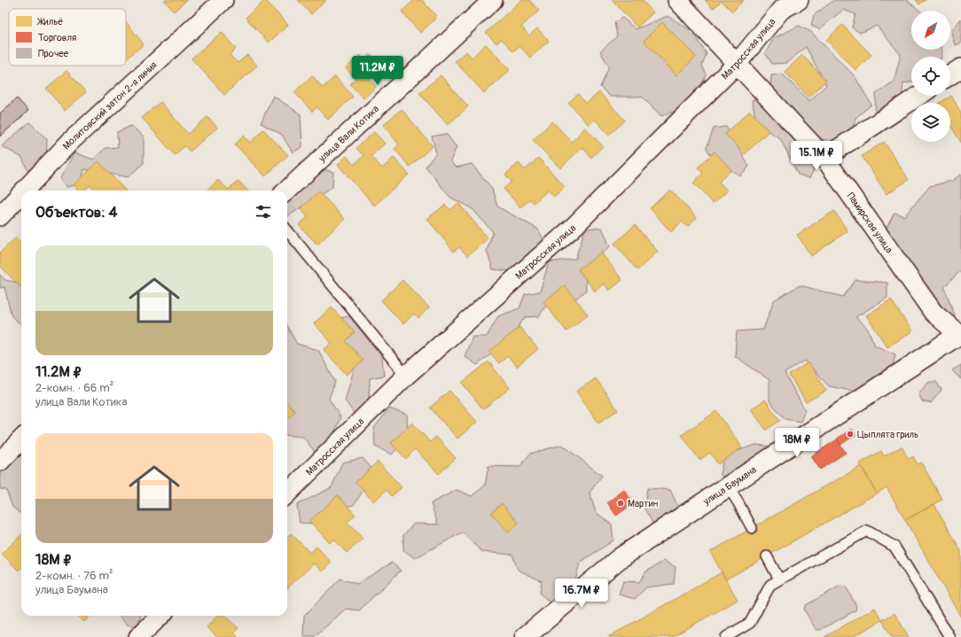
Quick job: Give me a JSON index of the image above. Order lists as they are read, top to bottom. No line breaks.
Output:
{"streets":{"street":["Матросская улица","Молитовский затон 2-я линия","улица Вали Котика","Памирская улица","улица Баумана"]},"crossings":[["Матросская улица","Памирская улица"],["Памирская улица","улица Баумана"]],"places":["Цыплята гриль","Мартин"],"legend":["Жильё","Торговля","Прочее"],"north":"bottom left","page":{"price":["11.2M ₽","15.1M ₽","18M ₽","16.7M ₽"],"heading":"Объектов: 4","list":[{"name":"11.2M ₽","note":"2-комн. · 66 m² · улица Вали Котика"},{"name":"18M ₽","note":"2-комн. · 76 m² · улица Баумана"}]}}
